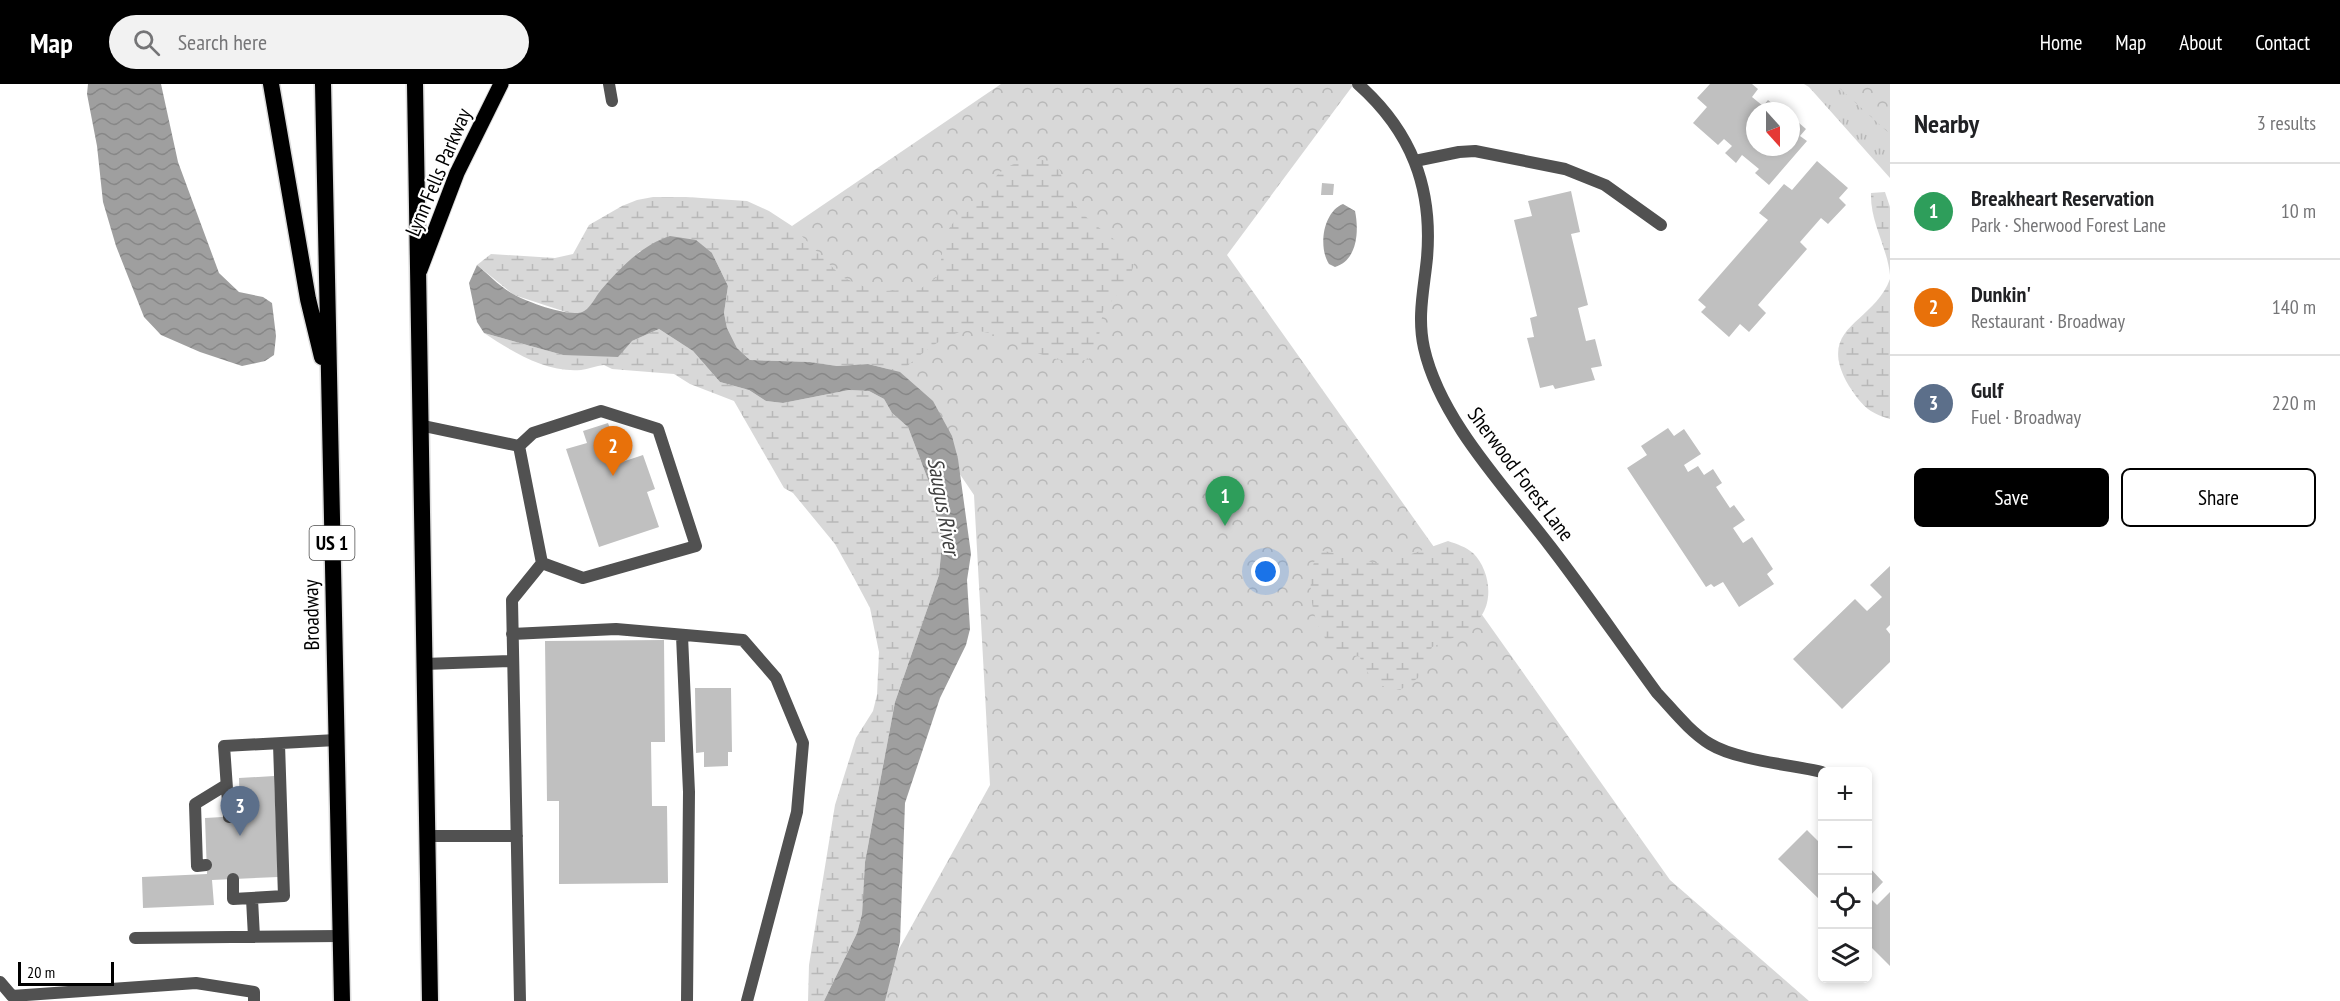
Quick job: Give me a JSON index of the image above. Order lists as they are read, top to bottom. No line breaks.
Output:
{"streets":{"highway":["US 1","Broadway"],"main road":["Lynn Fells Parkway"],"street":["Sherwood Forest Lane"]},"water":["Saugus River"],"scale_bar":"20 m","north":"bottom","page":{"header":"Map","search":"Search here","nav":["Home","Map","About","Contact"],"heading":["Nearby","3 results"],"list":[{"mark":"1","name":"Breakheart Reservation","note":"Park · Sherwood Forest Lane","value":"10 m"},{"mark":"2","name":"Dunkin'","note":"Restaurant · Broadway","value":"140 m"},{"mark":"3","name":"Gulf","note":"Fuel · Broadway","value":"220 m"}],"pins":["2","1","3"],"buttons":["Save","Share"],"map_buttons":["+","−"],"scale":"20 m"}}
